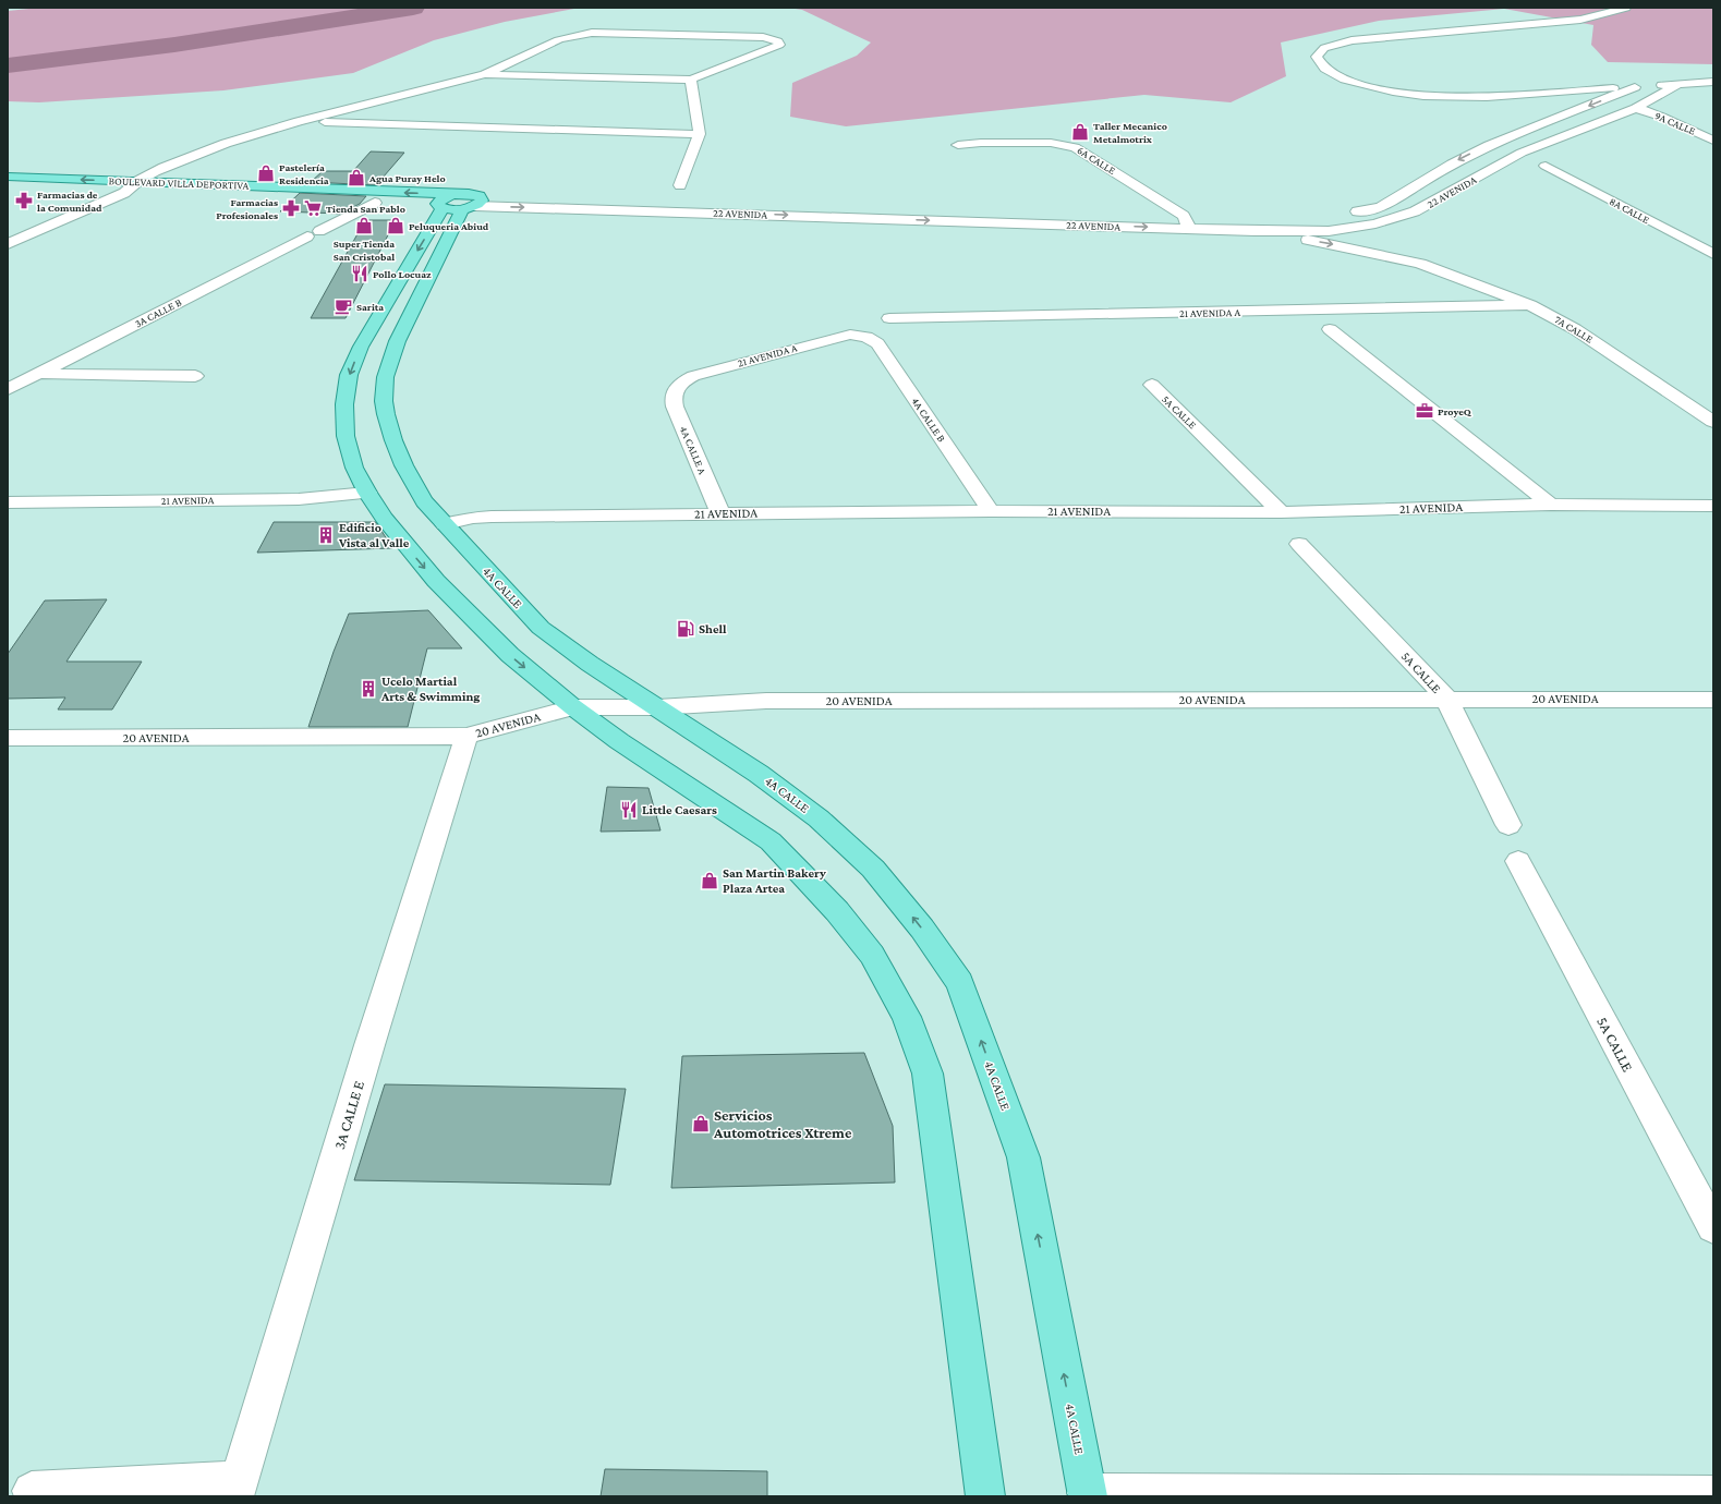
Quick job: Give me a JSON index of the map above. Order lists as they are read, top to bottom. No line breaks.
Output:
{"streets":{"main road":["BOULEVARD VILLA DEPORTIVA","4A CALLE"],"street":["9A CALLE","6A CALLE","22 AVENIDA","8A CALLE","3A CALLE B","21 AVENIDA A","7A CALLE","5A CALLE","4A CALLE B","4A CALLE A","21 AVENIDA","20 AVENIDA","3A CALLE E"]},"crossings":[["9A CALLE","22 AVENIDA"],["BOULEVARD VILLA DEPORTIVA","22 AVENIDA"],["BOULEVARD VILLA DEPORTIVA","3A CALLE B"],["BOULEVARD VILLA DEPORTIVA","4A CALLE"],["22 AVENIDA","7A CALLE"],["22 AVENIDA","4A CALLE"],["21 AVENIDA A","7A CALLE"],["21 AVENIDA A","4A CALLE B"],["21 AVENIDA A","4A CALLE A"],["5A CALLE","21 AVENIDA"],["5A CALLE","20 AVENIDA"],["4A CALLE B","21 AVENIDA"],["4A CALLE A","21 AVENIDA"],["21 AVENIDA","4A CALLE"],["4A CALLE","20 AVENIDA"],["20 AVENIDA","3A CALLE E"]],"places":{"shop":["Taller Mecanico Metalmotrix","Pastelería Residencia","Agua Puray Helo","Super Tienda San Cristobal","Peluqueria Abiud","San Martin Bakery Plaza Artea","Servicios Automotrices Xtreme"],"pharmacy":["Farmacias de la Comunidad","Farmacias Profesionales"],"supermarket":["Tienda San Pablo"],"restaurant":["Pollo Locuaz","Little Caesars"],"cafe":["Sarita"],"office":["ProyeQ"],"building":["Edificio Vista al Valle","Ucelo Martial Arts & Swimming"],"fuel station":["Shell"]}}
